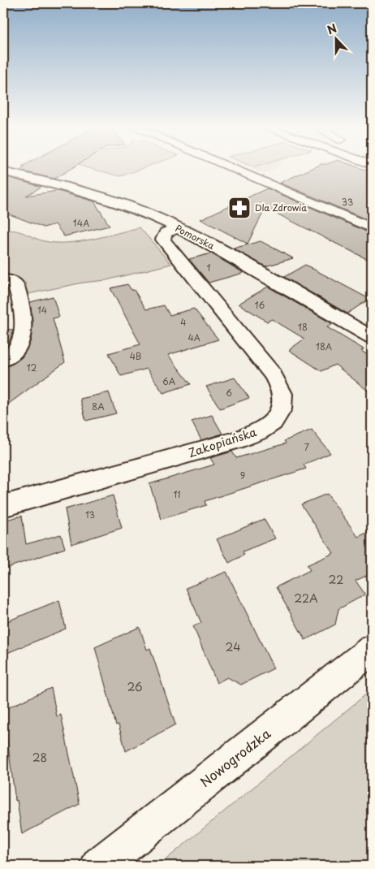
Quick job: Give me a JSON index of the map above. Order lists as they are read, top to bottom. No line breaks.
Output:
{"streets":{"street":["Pomorska","Zakopiańska","Nowogrodzka"]},"crossings":[["Pomorska","Zakopiańska"]],"places":{"pharmacy":["Dla Zdrowia"]},"house_numbers":["33","14A","1","16","14","4","18","4A","18A","4B","12","6A","6","8A","7","9","11","13","22","22A","24","26","28"],"north":"top"}
